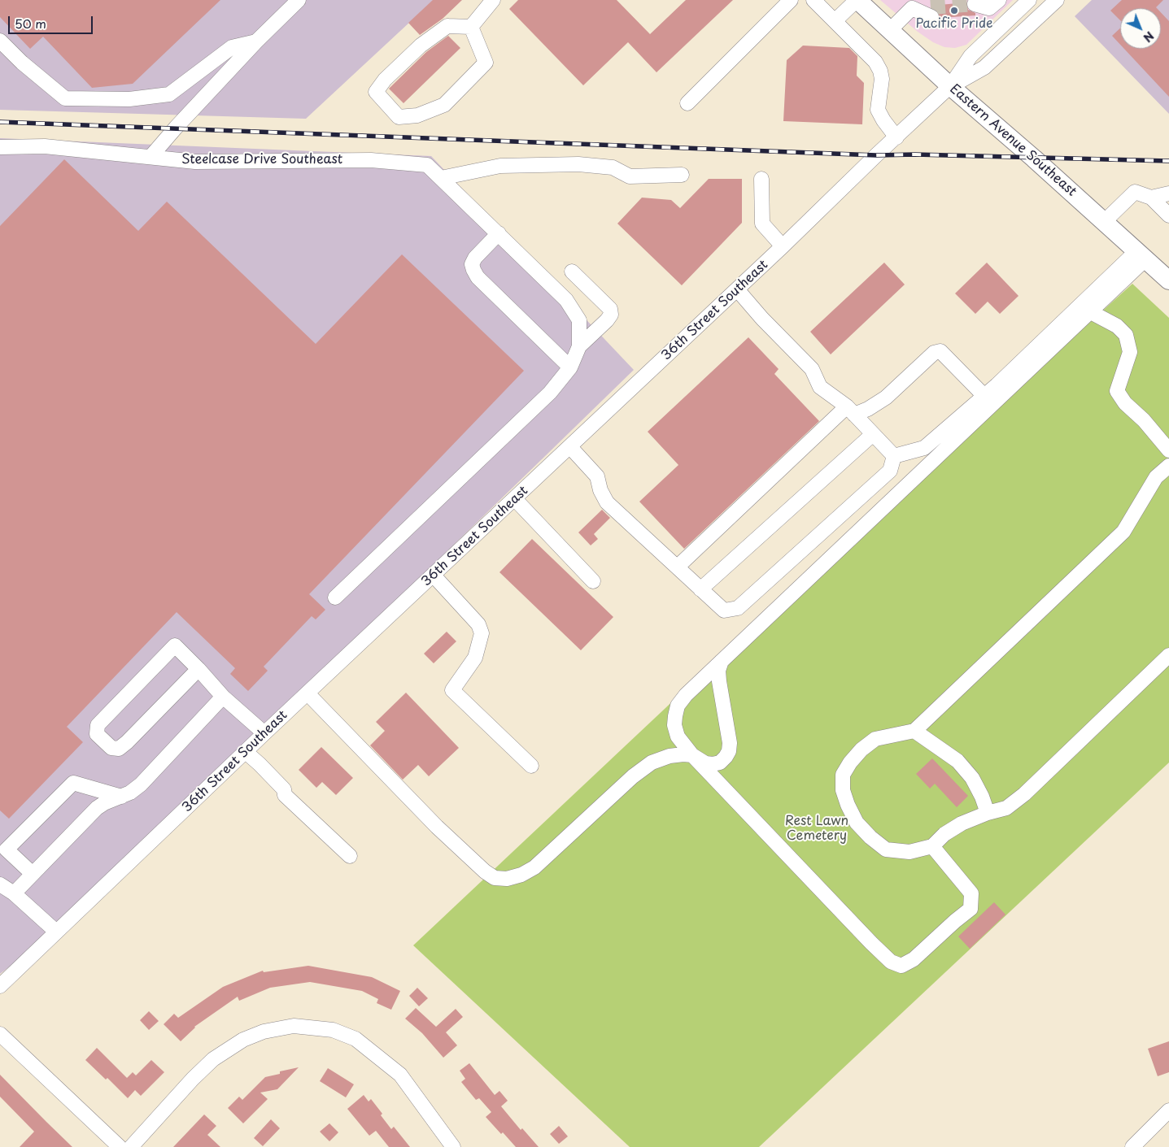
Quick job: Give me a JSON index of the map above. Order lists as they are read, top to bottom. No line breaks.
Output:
{"streets":{"main road":["Eastern Avenue Southeast"],"street":["Steelcase Drive Southeast","36th Street Southeast"]},"crossings":[["Eastern Avenue Southeast","36th Street Southeast"]],"parks":["Rest Lawn Cemetery"],"places":["Pacific Pride"],"scale_bar":"50 m","north":"bottom right"}
